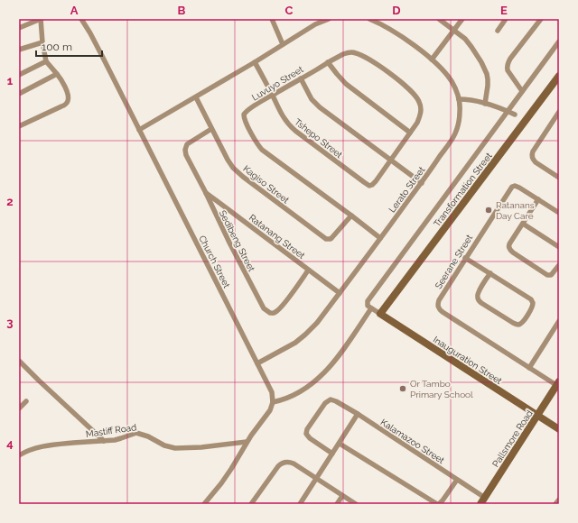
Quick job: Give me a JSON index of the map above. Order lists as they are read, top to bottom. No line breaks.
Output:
{"streets":{"street":["Luvuyo Street","Tshepo Street","Kagiso Street","Lerato Street","Transformation Street","Ratanang Street","Sedibeng Street","Church Street","Seerane Street","Inauguration Street","Mastiff Road","Pallsmore Road","Kalamazoo Street"]},"crossings":[["Luvuyo Street","Tshepo Street"],["Luvuyo Street","Kagiso Street"],["Luvuyo Street","Lerato Street"],["Kagiso Street","Sedibeng Street"],["Lerato Street","Ratanang Street"],["Lerato Street","Church Street"],["Transformation Street","Inauguration Street"],["Ratanang Street","Sedibeng Street"],["Seerane Street","Pallsmore Road"],["Inauguration Street","Pallsmore Road"],["Pallsmore Road","Kalamazoo Street"]],"places":["Ratanans Day Care","Or Tambo Primary School"],"scale_bar":"100 m","grid":{"columns":["A","B","C","D","E"],"rows":["1","2","3","4"]}}
